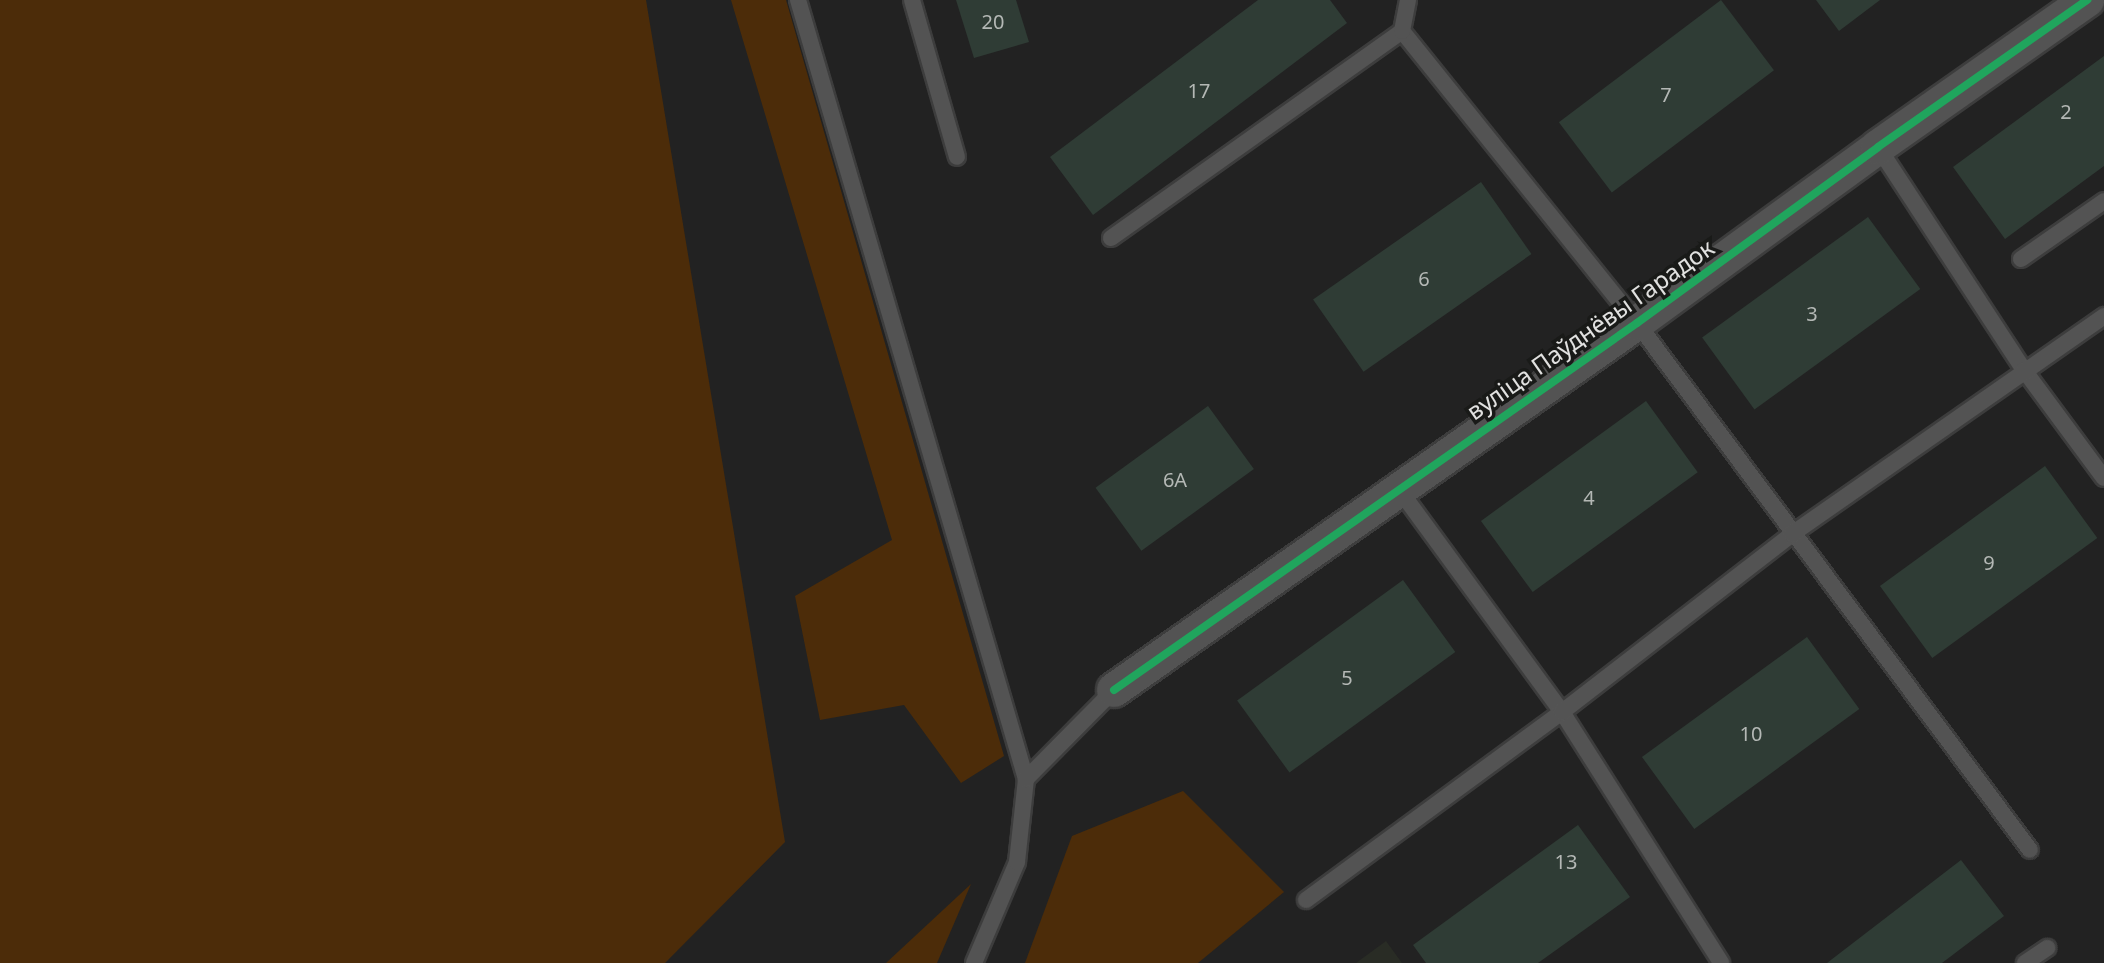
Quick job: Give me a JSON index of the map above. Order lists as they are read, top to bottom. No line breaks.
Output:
{"streets":{"street":["вуліца Паўднёвы Гарадок"]},"house_numbers":["20","17","7","2","6","3","6А","4","9","5","10","13"]}
